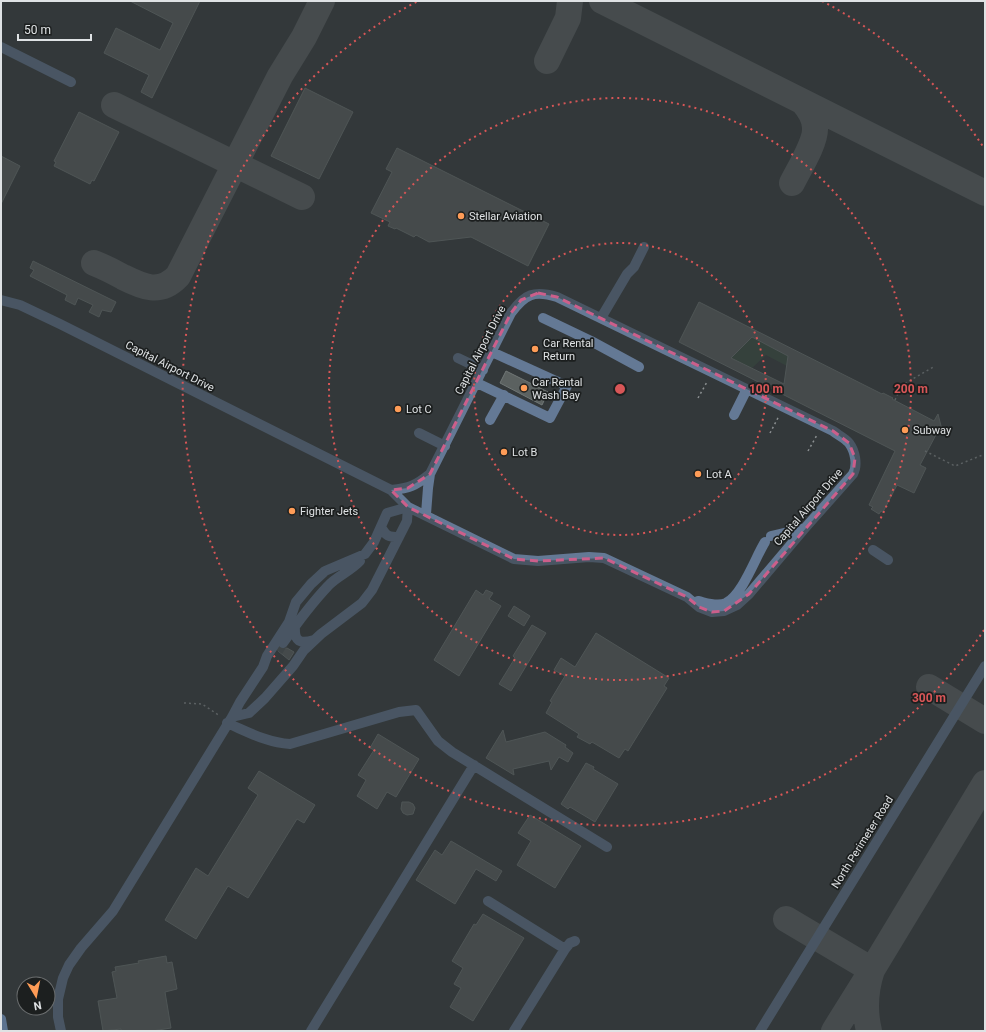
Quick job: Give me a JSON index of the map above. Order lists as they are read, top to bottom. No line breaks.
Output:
{"streets":{"street":["Capital Airport Drive","North Perimeter Road"]},"places":["Stellar Aviation","Car Rental Return","Car Rental Wash Bay","Lot C","Subway","Lot B","Lot A","Fighter Jets"],"scale_bar":"50 m","north":"bottom","rings":["100 m","200 m","300 m"]}
